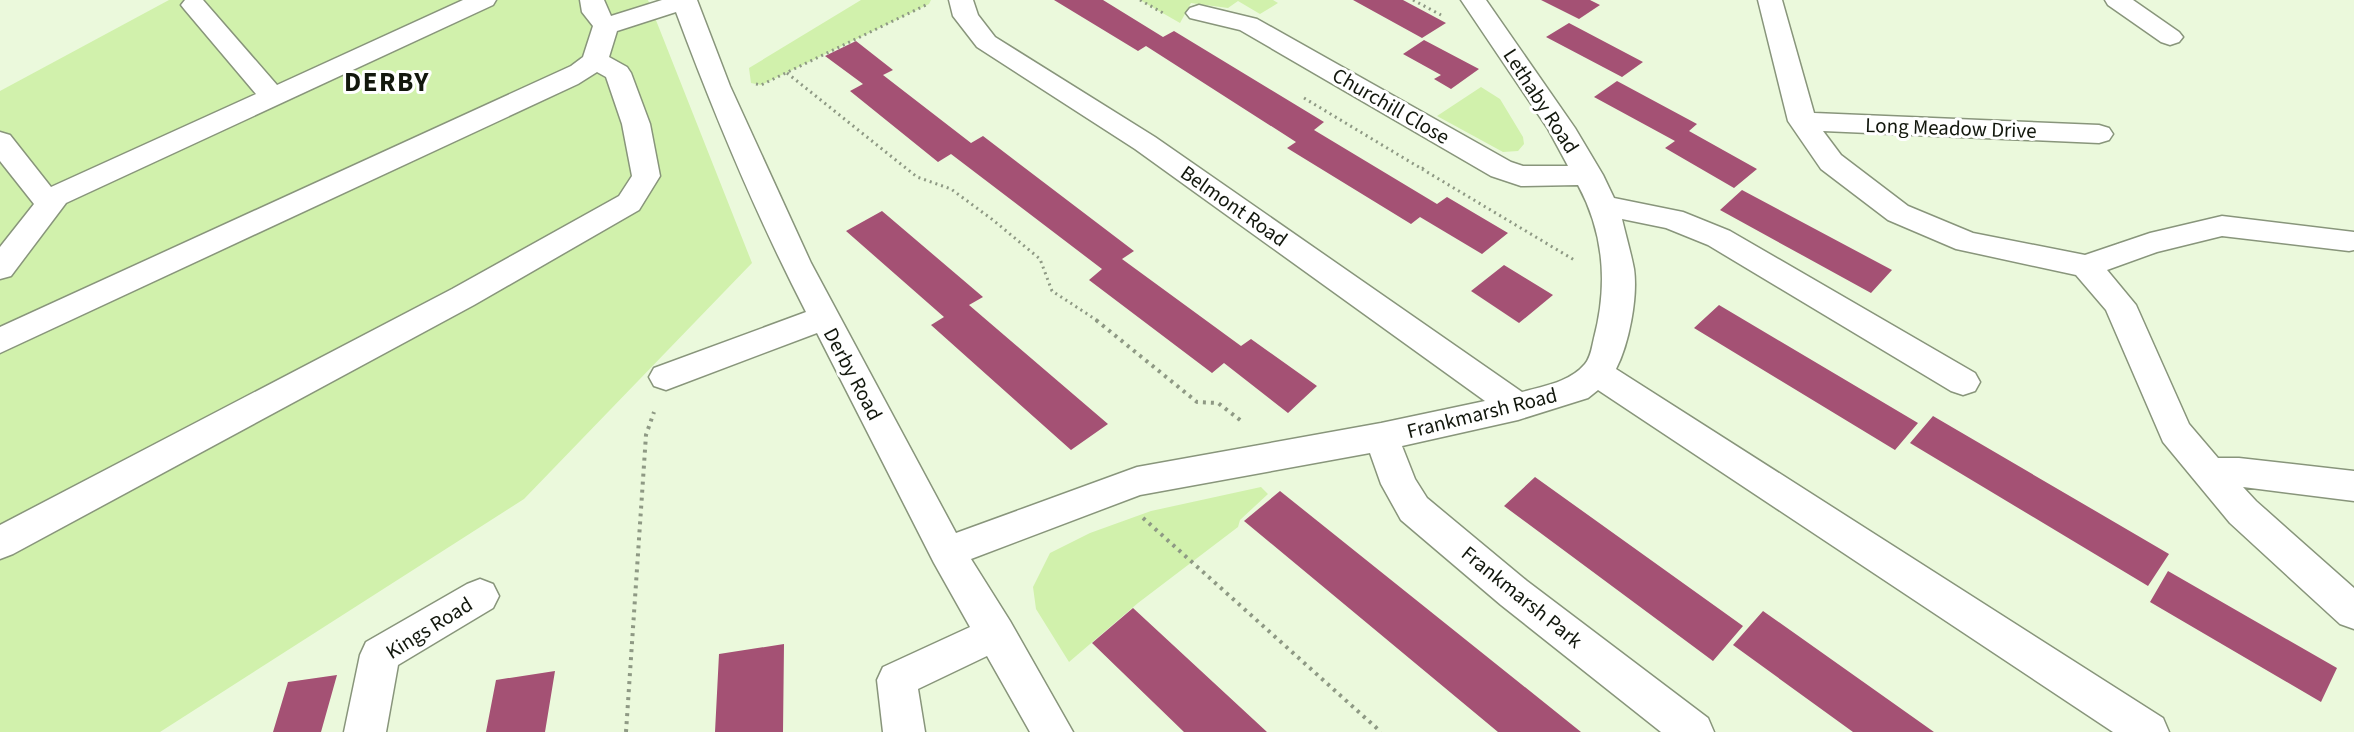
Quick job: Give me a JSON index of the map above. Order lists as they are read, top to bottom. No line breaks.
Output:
{"streets":{"street":["Lethaby Road","Churchill Close","Long Meadow Drive","Belmont Road","Derby Road","Frankmarsh Road","Frankmarsh Park","Kings Road"]},"crossings":[["Lethaby Road","Churchill Close"],["Belmont Road","Frankmarsh Road"],["Derby Road","Frankmarsh Road"],["Frankmarsh Road","Frankmarsh Park"]],"districts":["DERBY"]}
